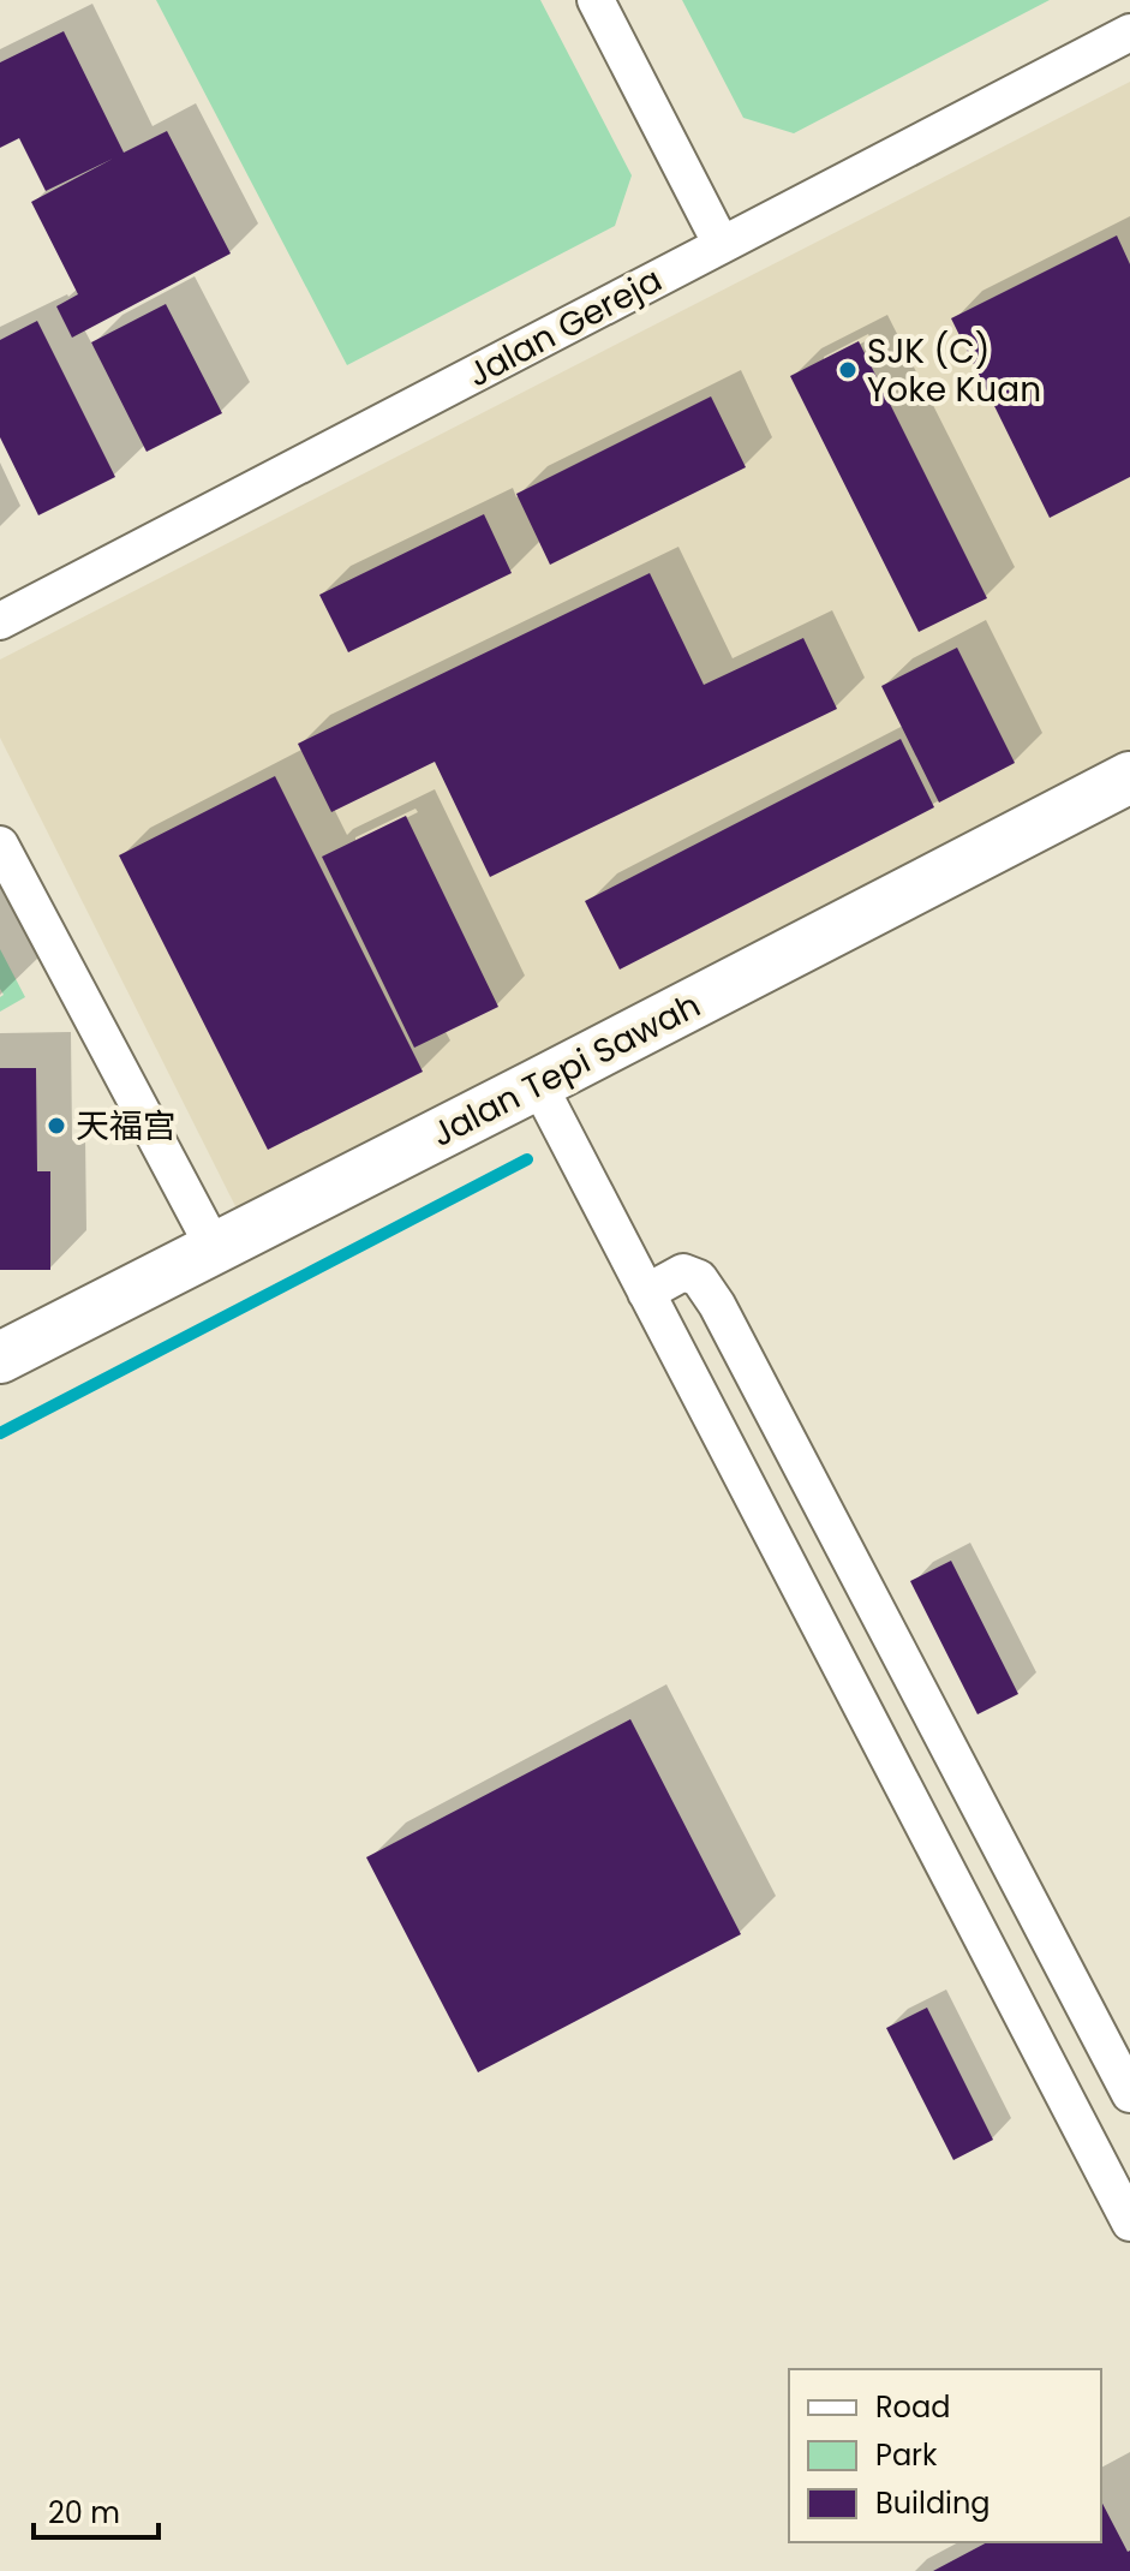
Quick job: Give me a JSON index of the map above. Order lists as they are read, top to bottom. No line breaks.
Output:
{"streets":{"street":["Jalan Gereja","Jalan Tepi Sawah"]},"places":["SJK (C) Yoke Kuan","天福宫"],"legend":["Road","Park","Building"],"scale_bar":"20 m"}
